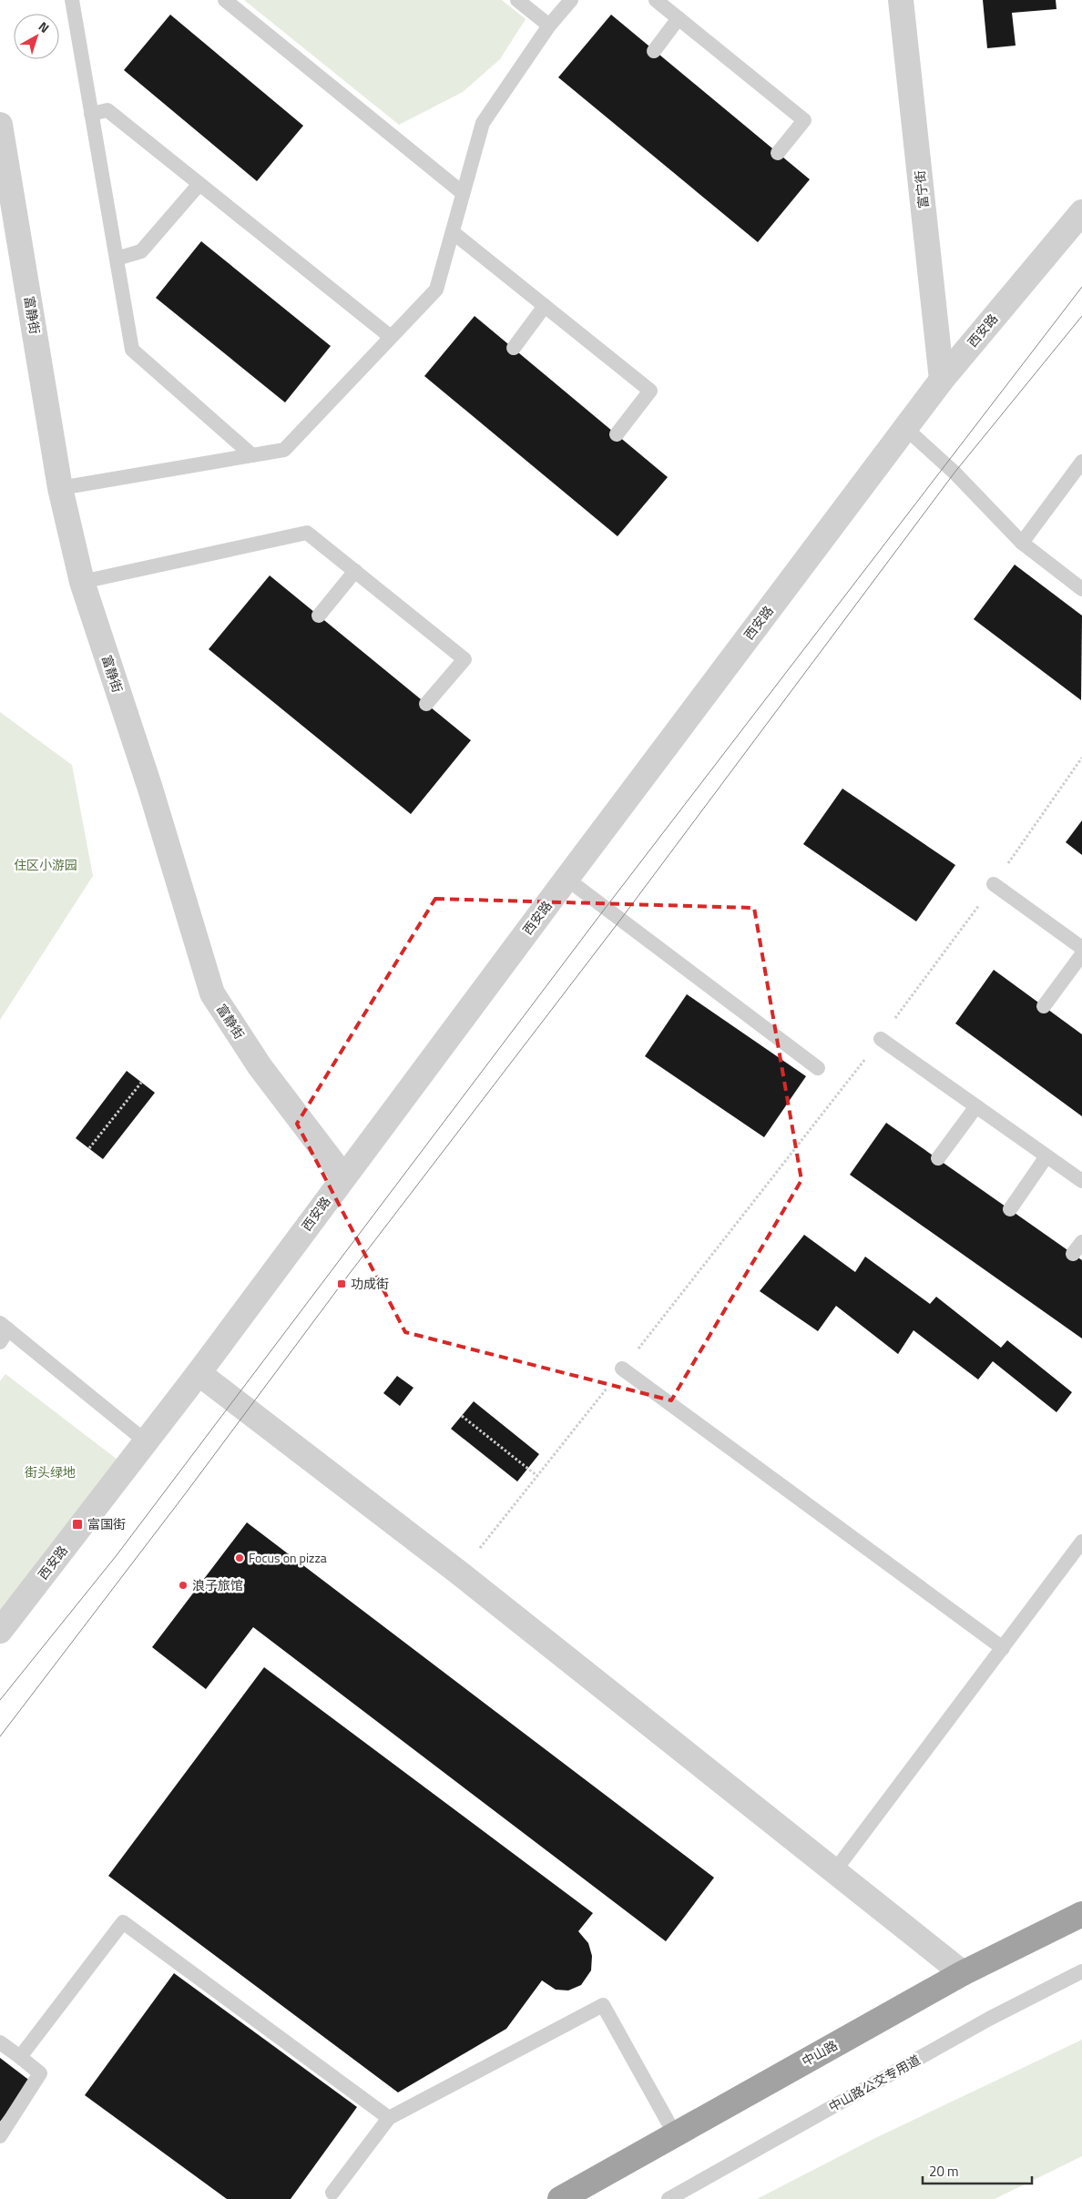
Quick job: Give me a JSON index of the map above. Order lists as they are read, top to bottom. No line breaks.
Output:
{"streets":{"highway":["中山路"],"street":["富宁街","富静街","西安路"],"lane":["中山路公交专用道"]},"crossings":[["富宁街","西安路"],["富静街","西安路"]],"parks":["住区小游园","街头绿地"],"places":{"transit":["功成街","富国街"],"other":["Focus on pizza","浪子旅馆"]},"scale_bar":"20 m","north":"top right"}
